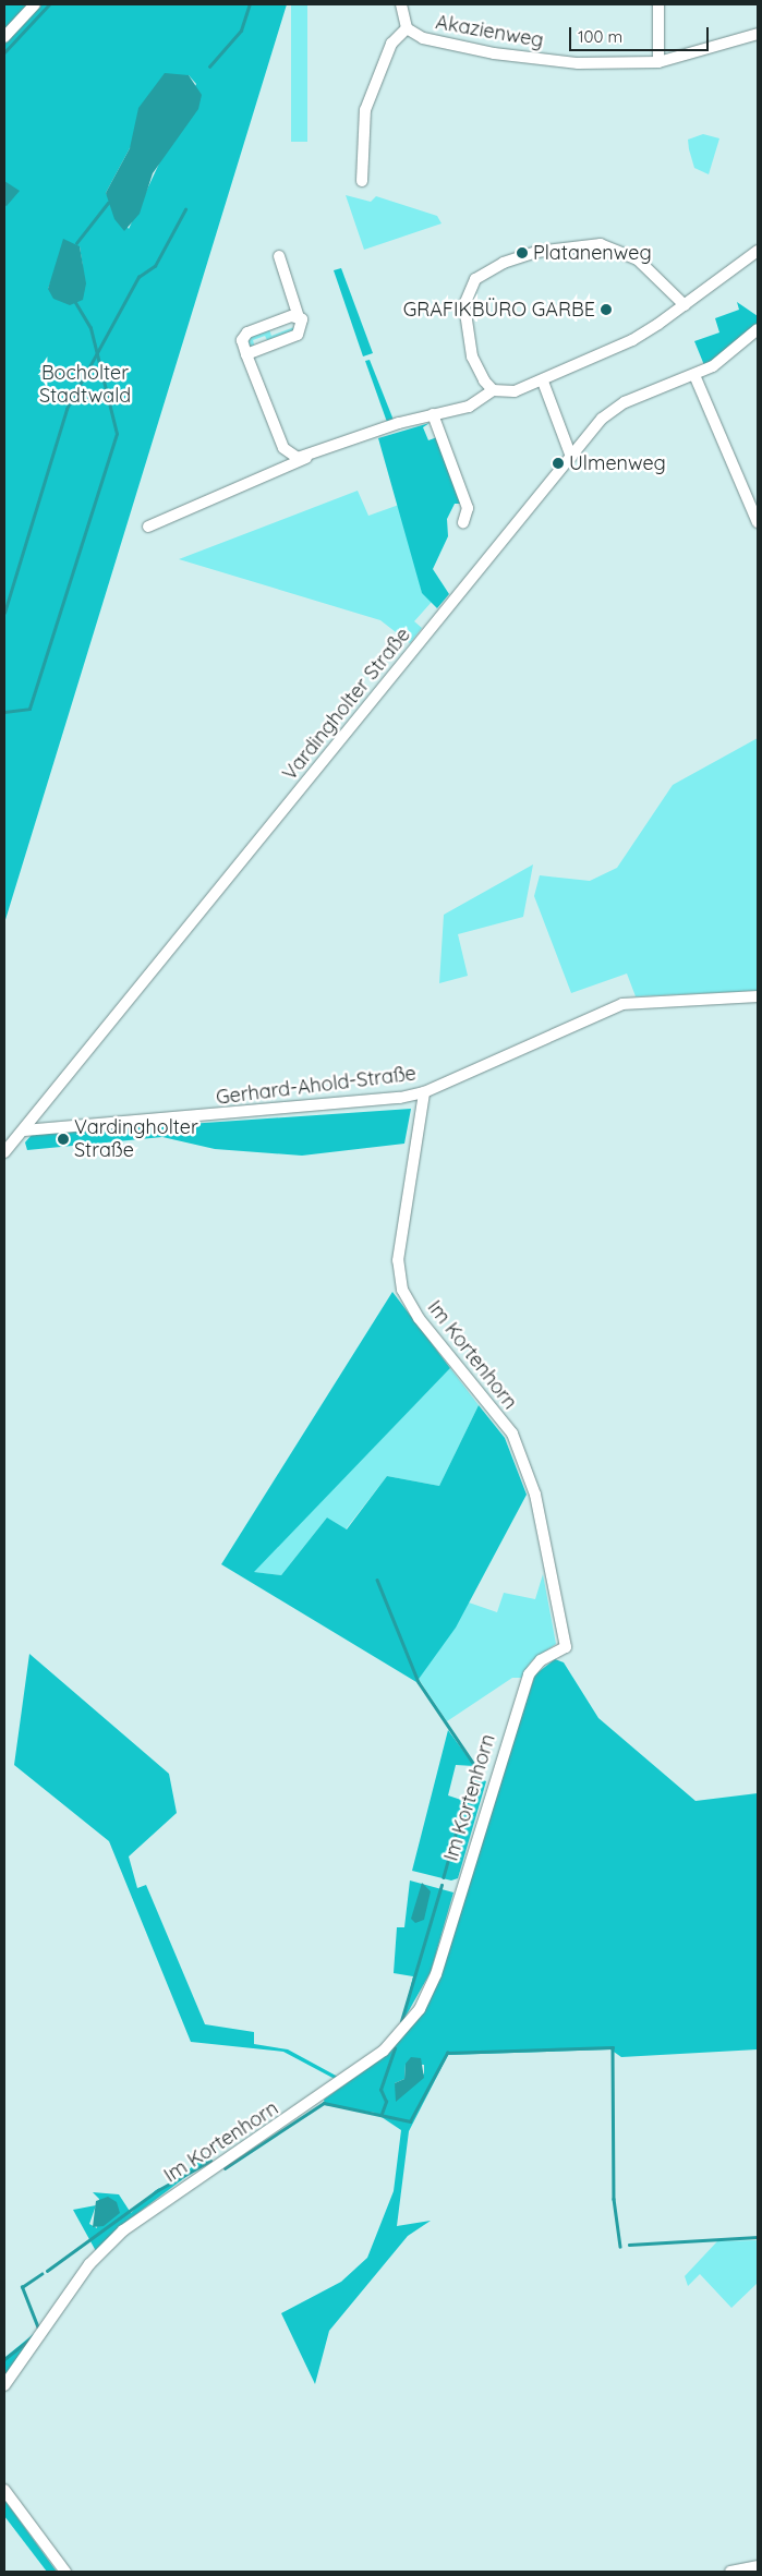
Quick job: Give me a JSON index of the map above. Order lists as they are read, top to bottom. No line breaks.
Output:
{"streets":{"street":["Akazienweg","Vardingholter Straße","Gerhard-Ahold-Straße","Im Kortenhorn"]},"crossings":[["Vardingholter Straße","Gerhard-Ahold-Straße"],["Gerhard-Ahold-Straße","Im Kortenhorn"]],"parks":["Bocholter Stadtwald"],"places":["Platanenweg","GRAFIKBÜRO GARBE","Ulmenweg","Vardingholter Straße"],"scale_bar":"100 m"}
